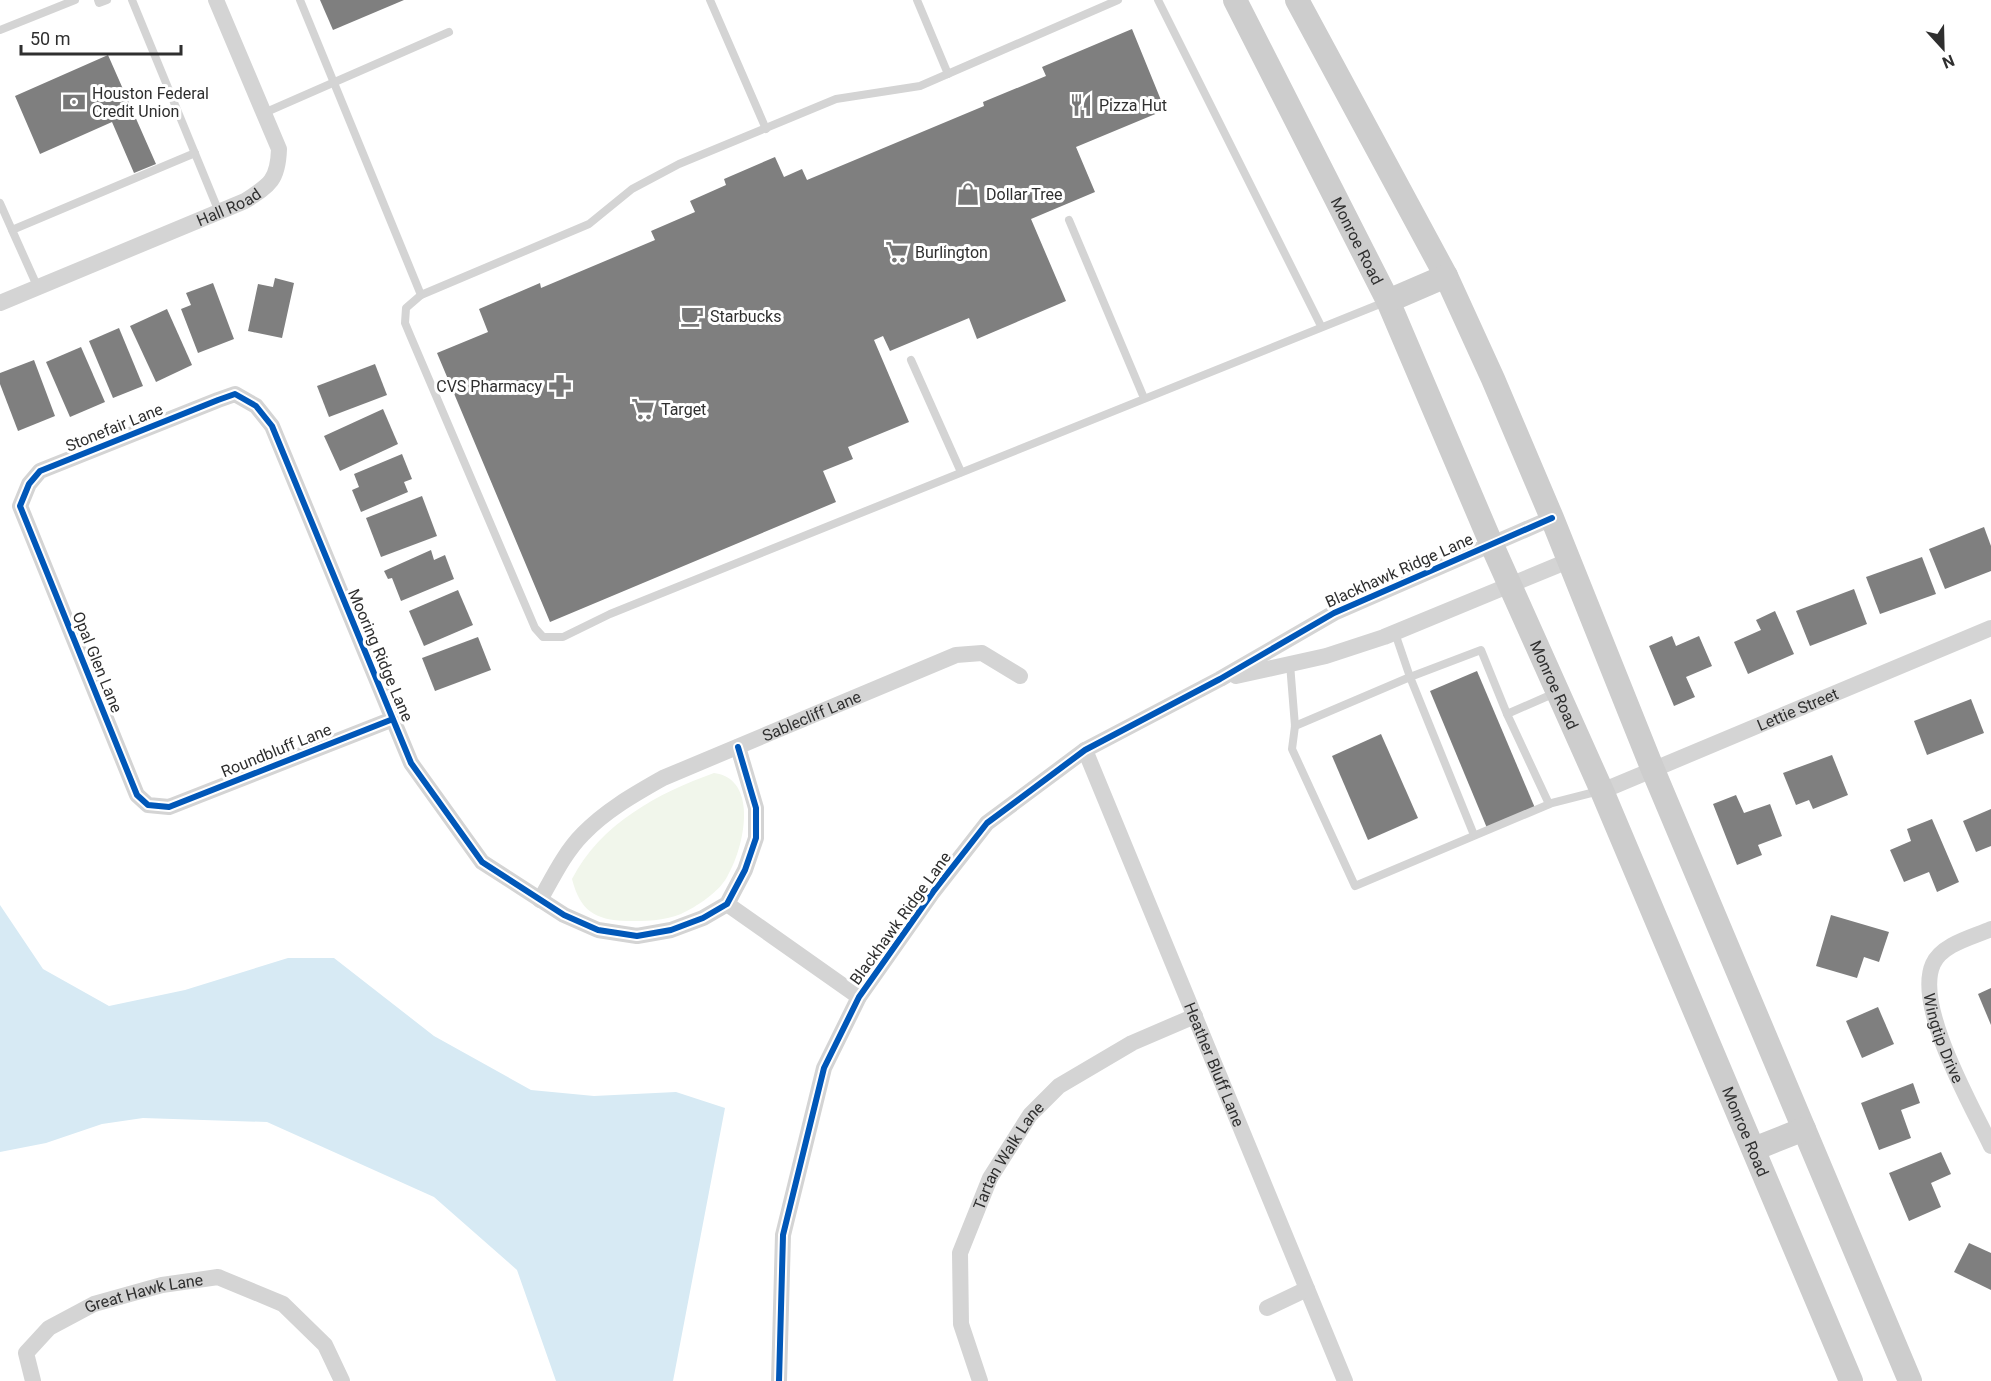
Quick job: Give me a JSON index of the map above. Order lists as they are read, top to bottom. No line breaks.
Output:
{"streets":{"main road":["Monroe Road"],"street":["Hall Road","Stonefair Lane","Blackhawk Ridge Lane","Mooring Ridge Lane","Opal Glen Lane","Lettie Street","Sablecliff Lane","Roundbluff Lane","Wingtip Drive","Heather Bluff Lane","Tartan Walk Lane","Great Hawk Lane"]},"crossings":[["Monroe Road","Blackhawk Ridge Lane"],["Monroe Road","Lettie Street"],["Stonefair Lane","Mooring Ridge Lane"],["Stonefair Lane","Opal Glen Lane"],["Blackhawk Ridge Lane","Heather Bluff Lane"],["Mooring Ridge Lane","Sablecliff Lane"],["Mooring Ridge Lane","Roundbluff Lane"],["Opal Glen Lane","Roundbluff Lane"],["Heather Bluff Lane","Tartan Walk Lane"]],"places":{"bank":["Houston Federal Credit Union"],"restaurant":["Pizza Hut"],"shop":["Dollar Tree"],"supermarket":["Burlington","Target"],"cafe":["Starbucks"],"pharmacy":["CVS Pharmacy"]},"scale_bar":"50 m","north":"bottom"}
